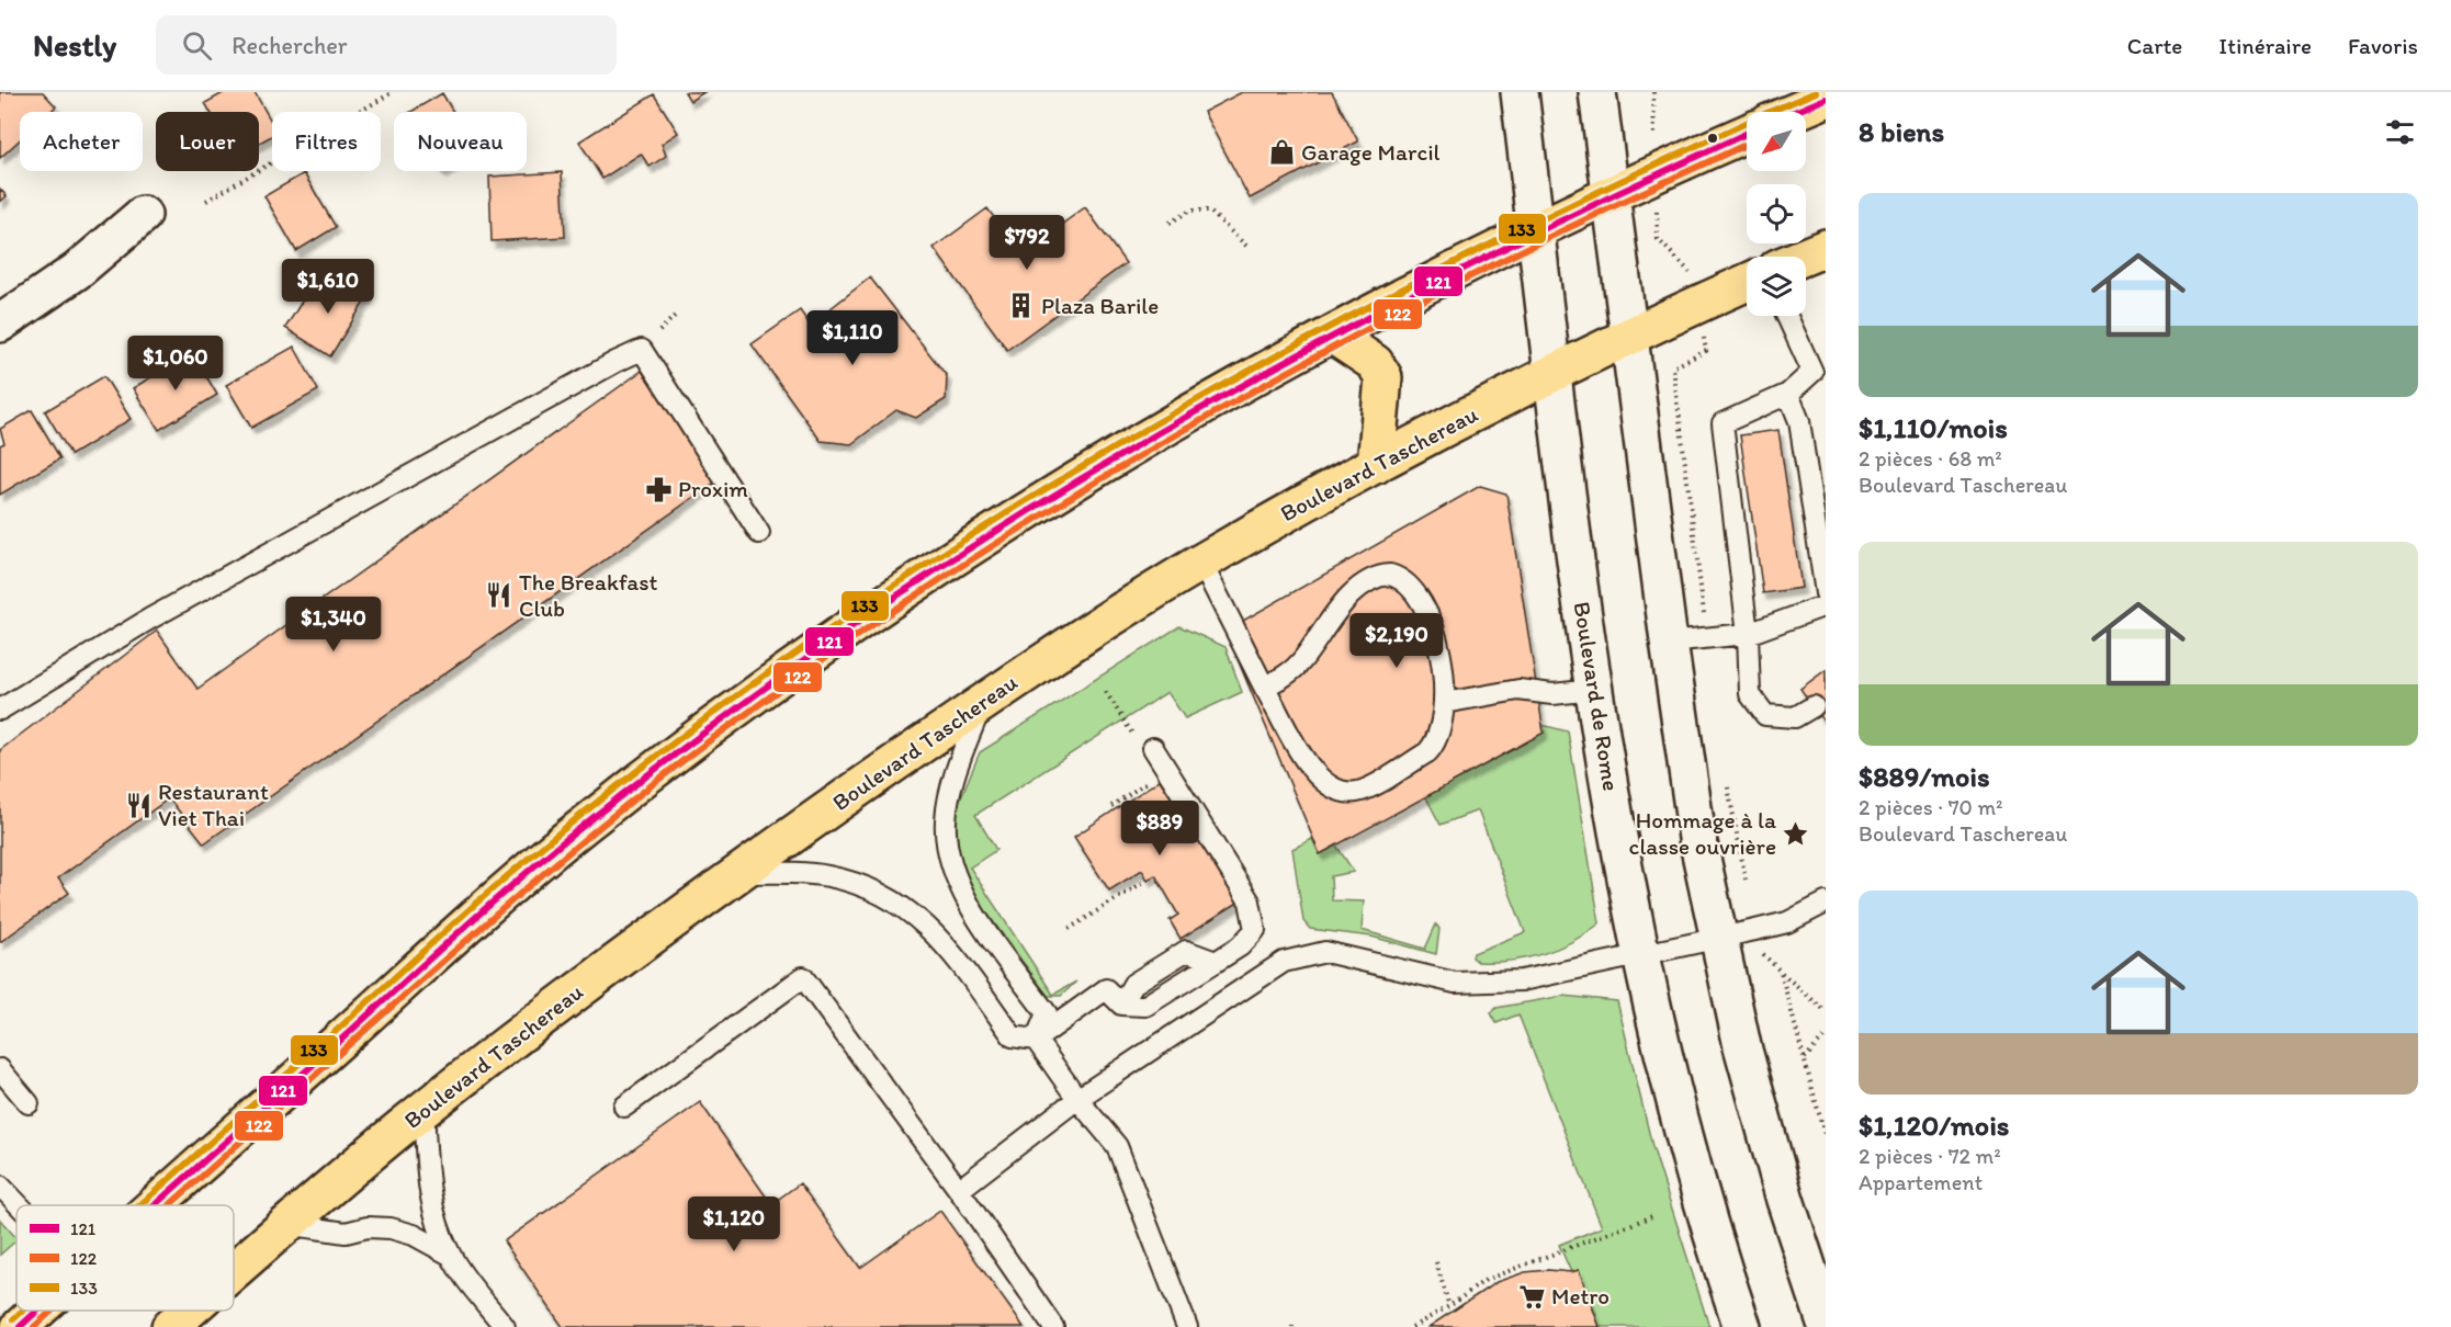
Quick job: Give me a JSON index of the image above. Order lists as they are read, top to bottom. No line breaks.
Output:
{"streets":{"main road":["Boulevard Taschereau","Boulevard de Rome"]},"crossings":[["Boulevard Taschereau","Boulevard de Rome"]],"places":{"shop":["Garage Marcil"],"building":["Plaza Barile"],"pharmacy":["Proxim"],"restaurant":["The Breakfast Club","Restaurant Viet Thai"],"place":["Hommage à la classe ouvrière"],"supermarket":["Metro"]},"lines":["transit line 133","transit line 121","transit line 122"],"legend":["121","122","133"],"north":"bottom left","page":{"header":"Nestly","search":"Rechercher","nav":["Carte","Itinéraire","Favoris"],"heading":"8 biens","chip":["Acheter","Louer","Filtres","Nouveau"],"list":[{"name":"$1,110/mois","note":"2 pièces · 68 m² · Boulevard Taschereau"},{"name":"$889/mois","note":"2 pièces · 70 m² · Boulevard Taschereau"},{"name":"$1,120/mois","note":"2 pièces · 72 m² · Appartement"}],"price":["$792","$1,610","$1,110","$1,060","$1,340","$2,190","$889","$1,120"]}}
